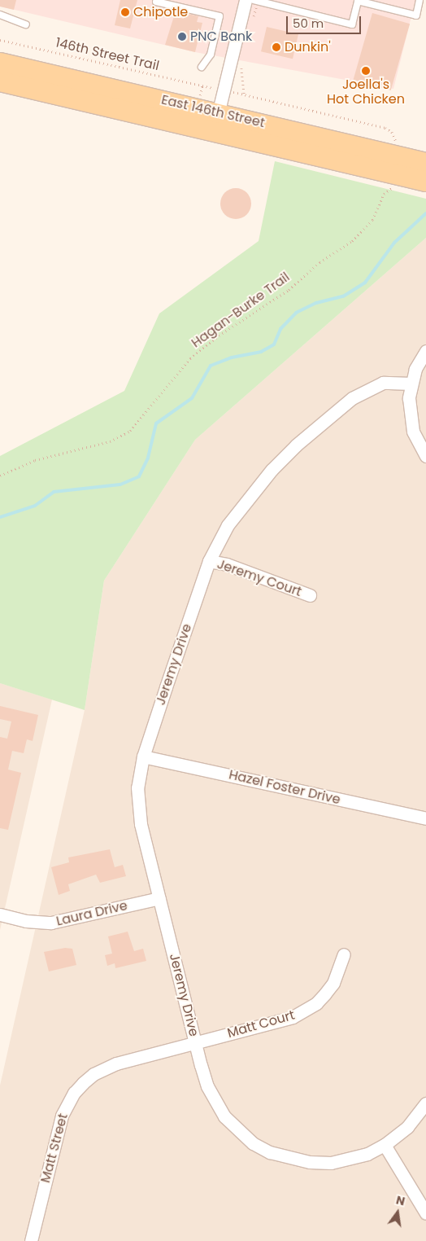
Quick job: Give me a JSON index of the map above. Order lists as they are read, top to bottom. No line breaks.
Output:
{"streets":{"main road":["East 146th Street"],"street":["Jeremy Court","Jeremy Drive","Hazel Foster Drive","Laura Drive","Matt Court","Matt Street"],"path":["146th Street Trail","Hagan-Burke Trail"]},"crossings":[["East 146th Street","Hagan-Burke Trail"],["Jeremy Court","Jeremy Drive"],["Jeremy Drive","Hazel Foster Drive"],["Jeremy Drive","Laura Drive"],["Jeremy Drive","Matt Court"],["Jeremy Drive","Matt Street"],["Matt Court","Matt Street"]],"places":["Chipotle","PNC Bank","Dunkin'","Joella's Hot Chicken"],"scale_bar":"50 m","north":"top"}
